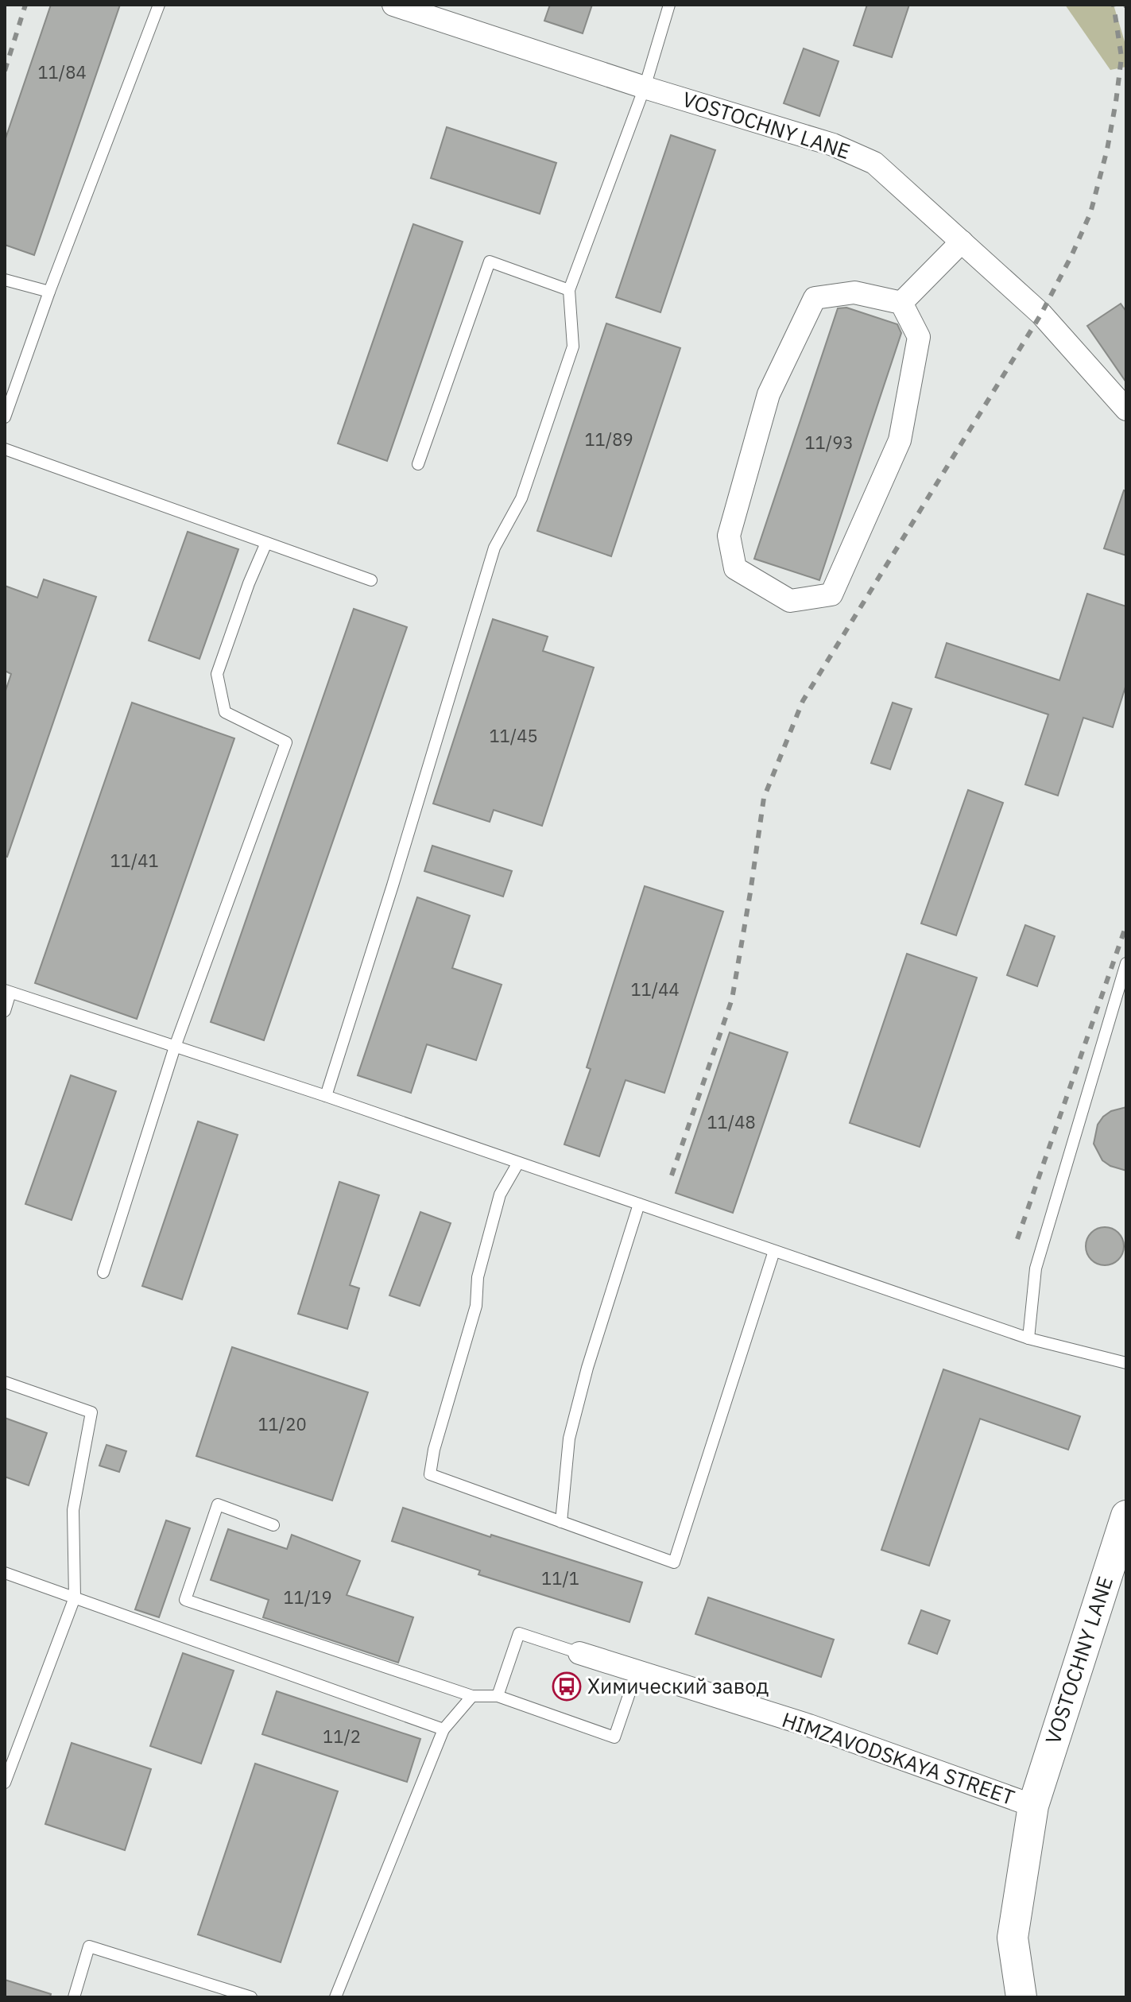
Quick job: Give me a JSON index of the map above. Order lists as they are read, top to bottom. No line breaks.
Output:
{"streets":{"street":["VOSTOCHNY LANE","HIMZAVODSKAYA STREET"]},"crossings":[["VOSTOCHNY LANE","HIMZAVODSKAYA STREET"]],"places":{"bus stop":["Химический завод"]},"house_numbers":["11/84","11/89","11/93","11/45","11/41","11/44","11/48","11/20","11/1","11/19","11/2"]}
